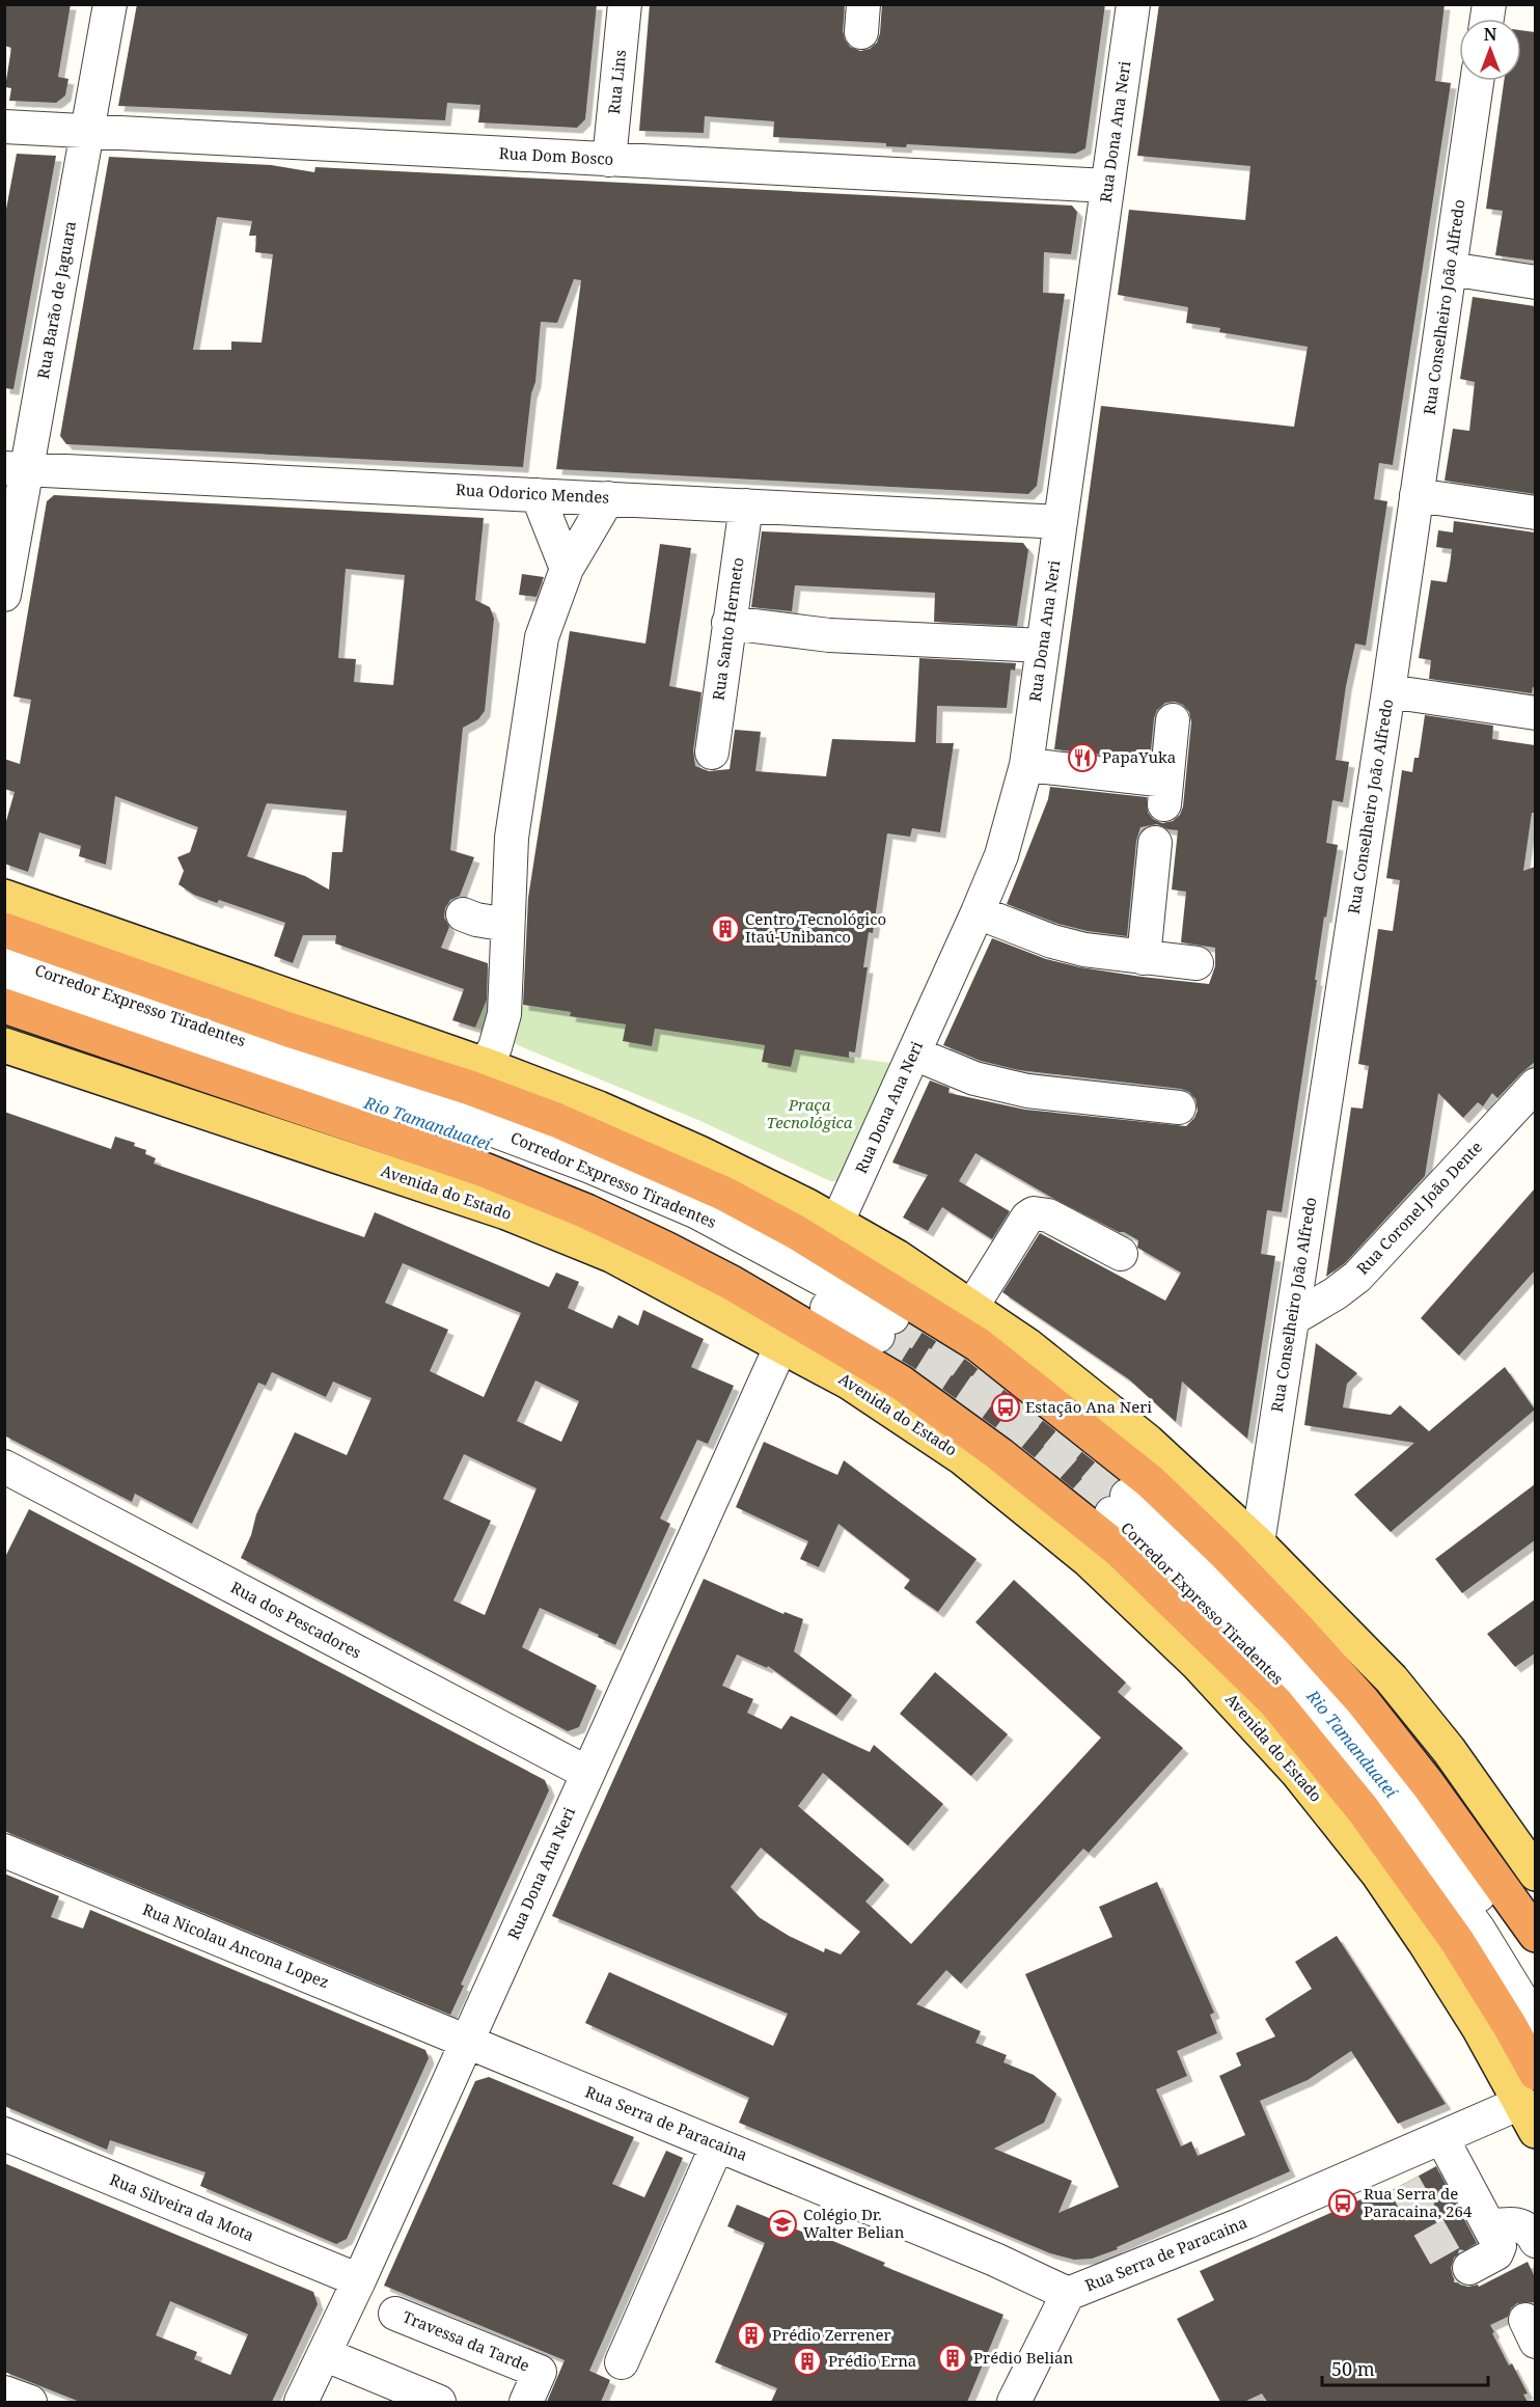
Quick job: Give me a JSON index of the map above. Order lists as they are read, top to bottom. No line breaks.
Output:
{"streets":{"highway":["Avenida do Estado"],"street":["Rua Lins","Rua Dona Ana Neri","Rua Dom Bosco","Rua Barão de Jaguara","Rua Conselheiro João Alfredo","Rua Odorico Mendes","Rua Santo Hermeto","Corredor Expresso Tiradentes","Rua Coronel João Dente","Rua dos Pescadores","Rua Nicolau Ancona Lopez","Rua Serra de Paracaina","Rua Silveira da Mota","Travessa da Tarde"]},"crossings":[["Rua Lins","Rua Dom Bosco"],["Rua Dona Ana Neri","Rua Dom Bosco"],["Rua Dona Ana Neri","Rua Odorico Mendes"],["Rua Dona Ana Neri","Avenida do Estado"],["Rua Dona Ana Neri","Rua dos Pescadores"],["Rua Dona Ana Neri","Rua Nicolau Ancona Lopez"],["Rua Dona Ana Neri","Rua Serra de Paracaina"],["Rua Dona Ana Neri","Rua Silveira da Mota"],["Rua Dom Bosco","Rua Barão de Jaguara"],["Rua Barão de Jaguara","Rua Odorico Mendes"],["Rua Conselheiro João Alfredo","Rua Coronel João Dente"],["Rua Odorico Mendes","Rua Santo Hermeto"],["Avenida do Estado","Rua Serra de Paracaina"],["Rua Nicolau Ancona Lopez","Rua Serra de Paracaina"]],"water":["Rio Tamanduateí"],"parks":["Praça Tecnológica"],"places":{"restaurant":["PapaYuka"],"building":["Centro Tecnológico Itaú-Unibanco","Prédio Zerrener","Prédio Belian","Prédio Erna"],"bus stop":["Estação Ana Neri","Rua Serra de Paracaina, 264"],"school or university":["Colégio Dr. Walter Belian"]},"scale_bar":"50 m","north":"top"}
